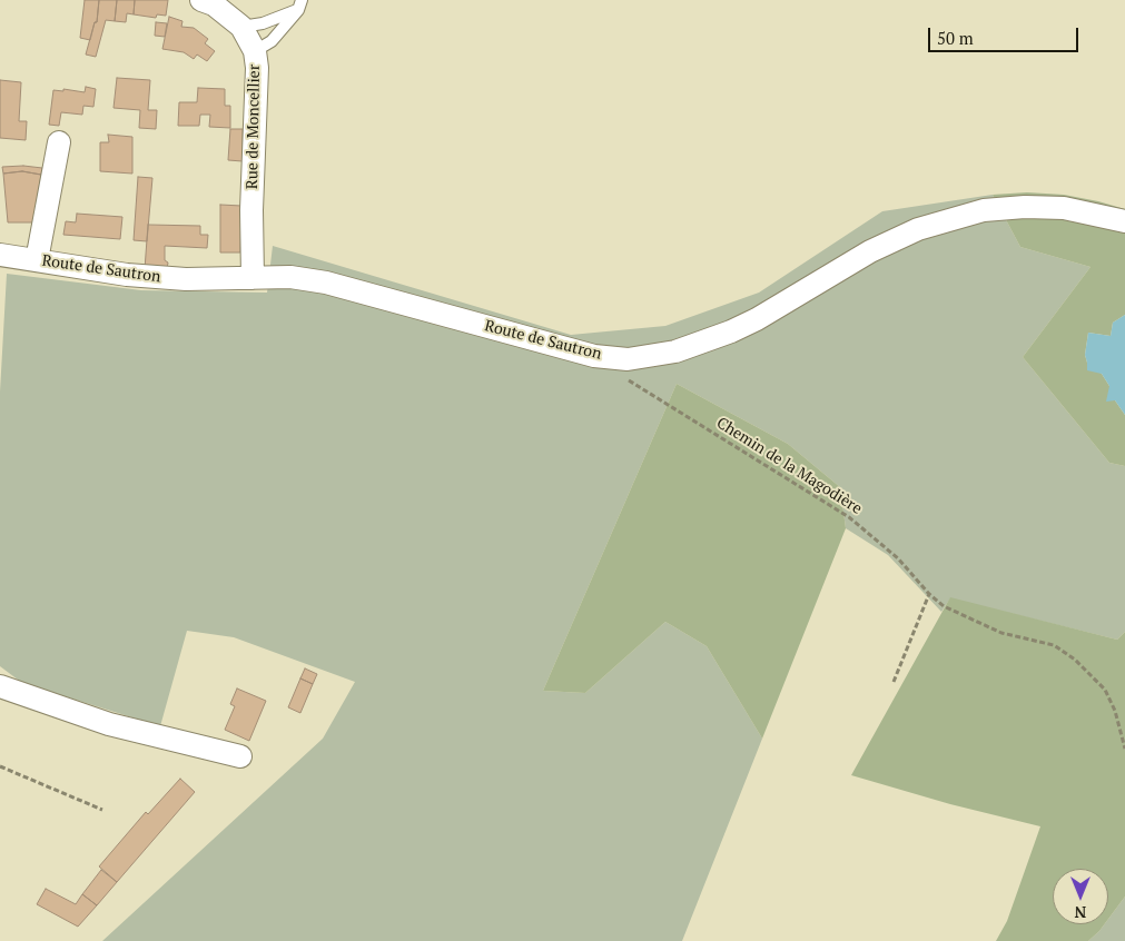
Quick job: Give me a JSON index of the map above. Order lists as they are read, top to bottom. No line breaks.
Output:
{"streets":{"street":["Rue de Moncellier","Route de Sautron"],"path":["Chemin de la Magodière"]},"crossings":[["Rue de Moncellier","Route de Sautron"]],"scale_bar":"50 m","north":"bottom"}
